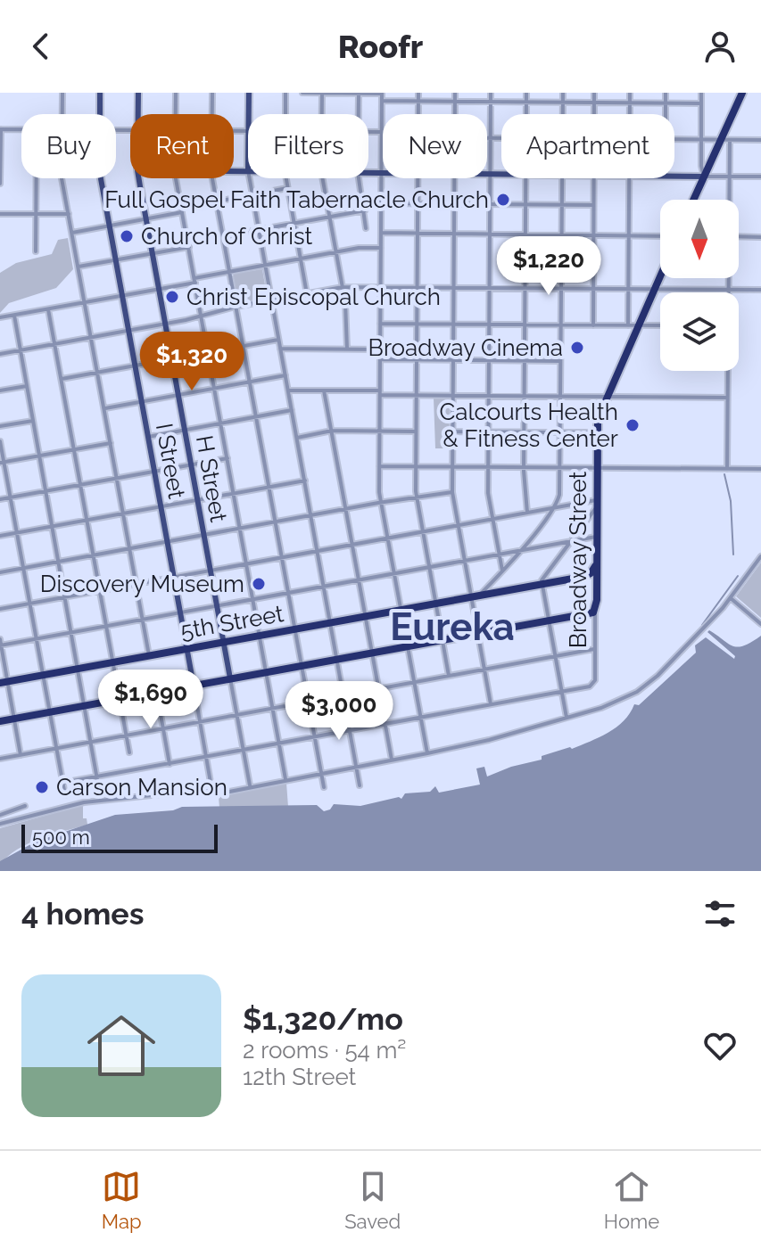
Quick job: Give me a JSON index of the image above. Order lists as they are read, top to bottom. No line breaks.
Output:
{"streets":{"highway":["Broadway Street","5th Street"],"main road":["I Street","H Street"]},"crossings":[["I Street","5th Street"],["H Street","5th Street"]],"districts":["Eureka"],"places":["Full Gospel Faith Tabernacle Church","Church of Christ","Christ Episcopal Church","Broadway Cinema","Calcourts Health & Fitness Center","Discovery Museum","Carson Mansion"],"scale_bar":"500 m","north":"bottom","page":{"header":"Roofr","chip":["Buy","Rent","Filters","New","Apartment"],"price":["$1,220","$1,320","$1,690","$3,000"],"scale":"500 m","heading":"4 homes","list":[{"name":"$1,320/mo","note":"2 rooms · 54 m² · 12th Street"}],"tabs":["Map","Saved","Home"]}}
